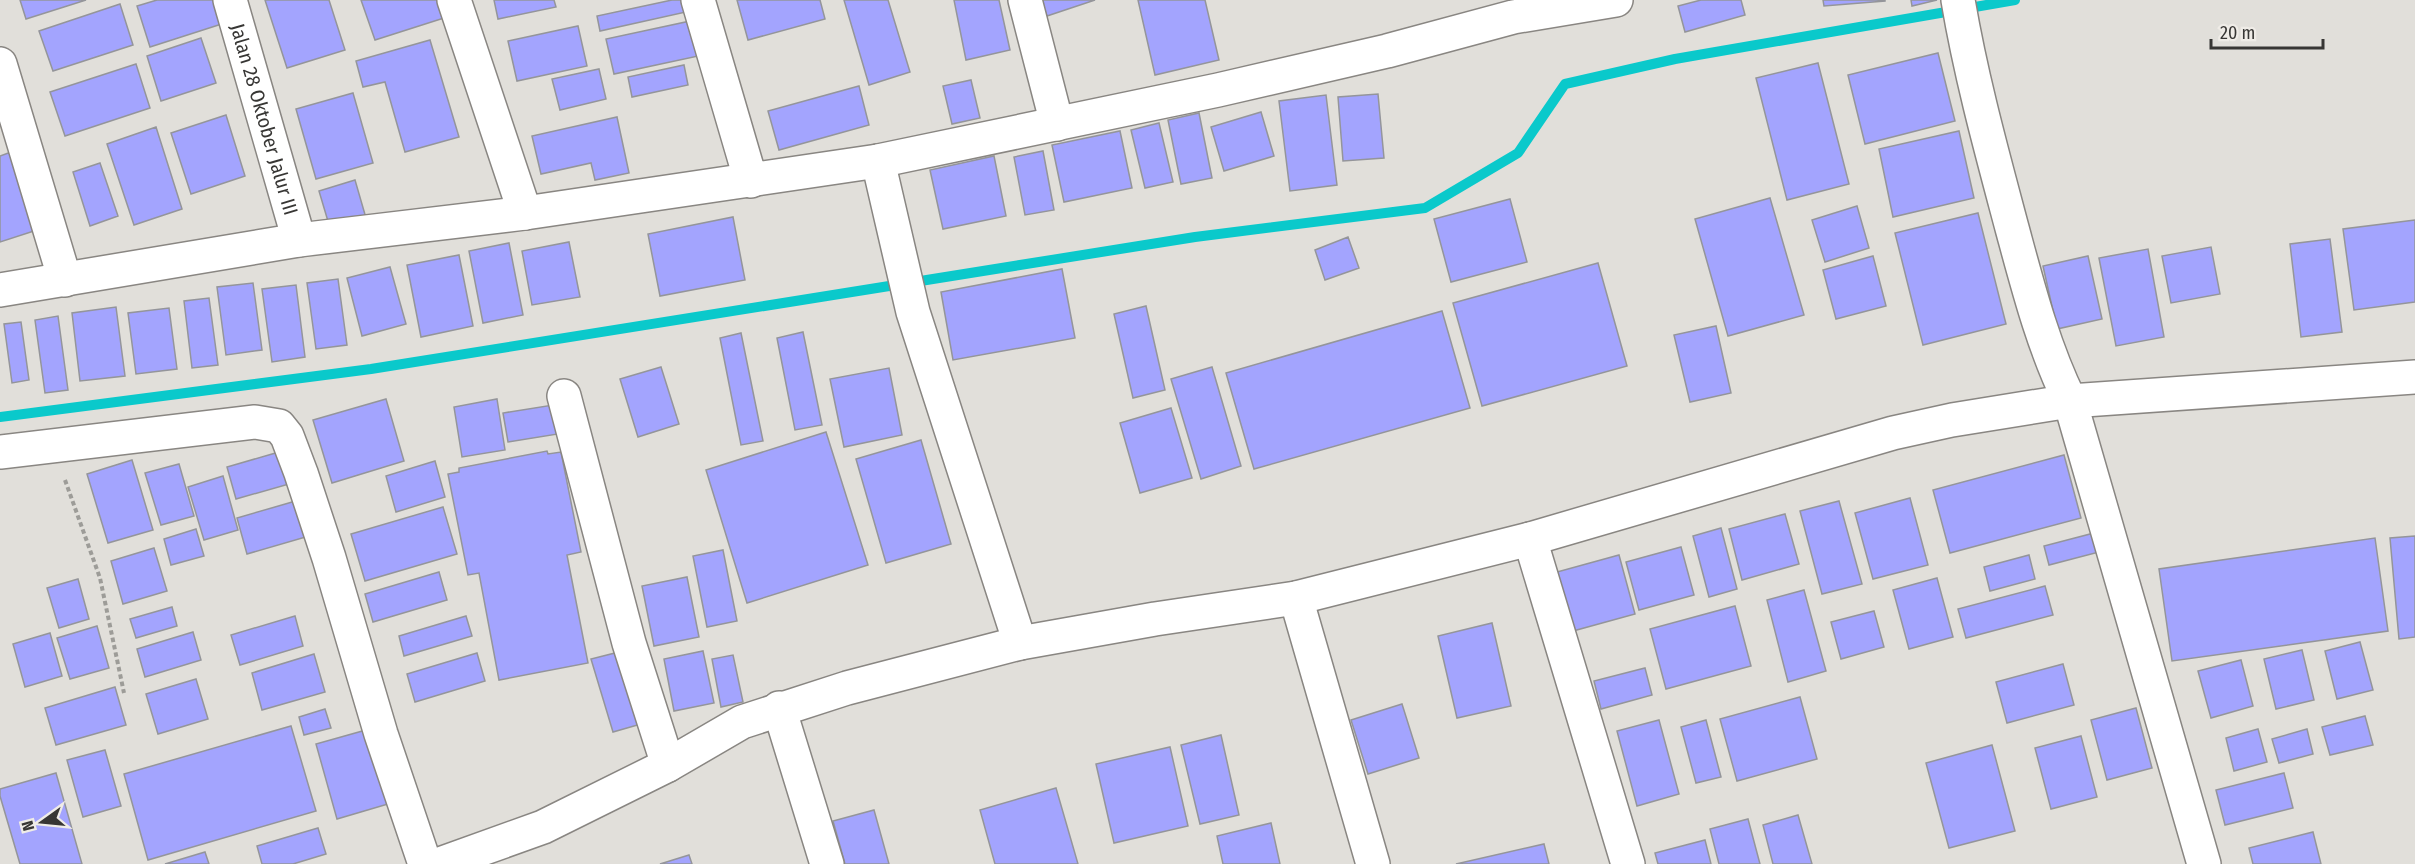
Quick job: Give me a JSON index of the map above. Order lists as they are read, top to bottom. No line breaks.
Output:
{"streets":{"street":["Jalan 28 Oktober Jalur III"]},"scale_bar":"20 m","north":"left"}
